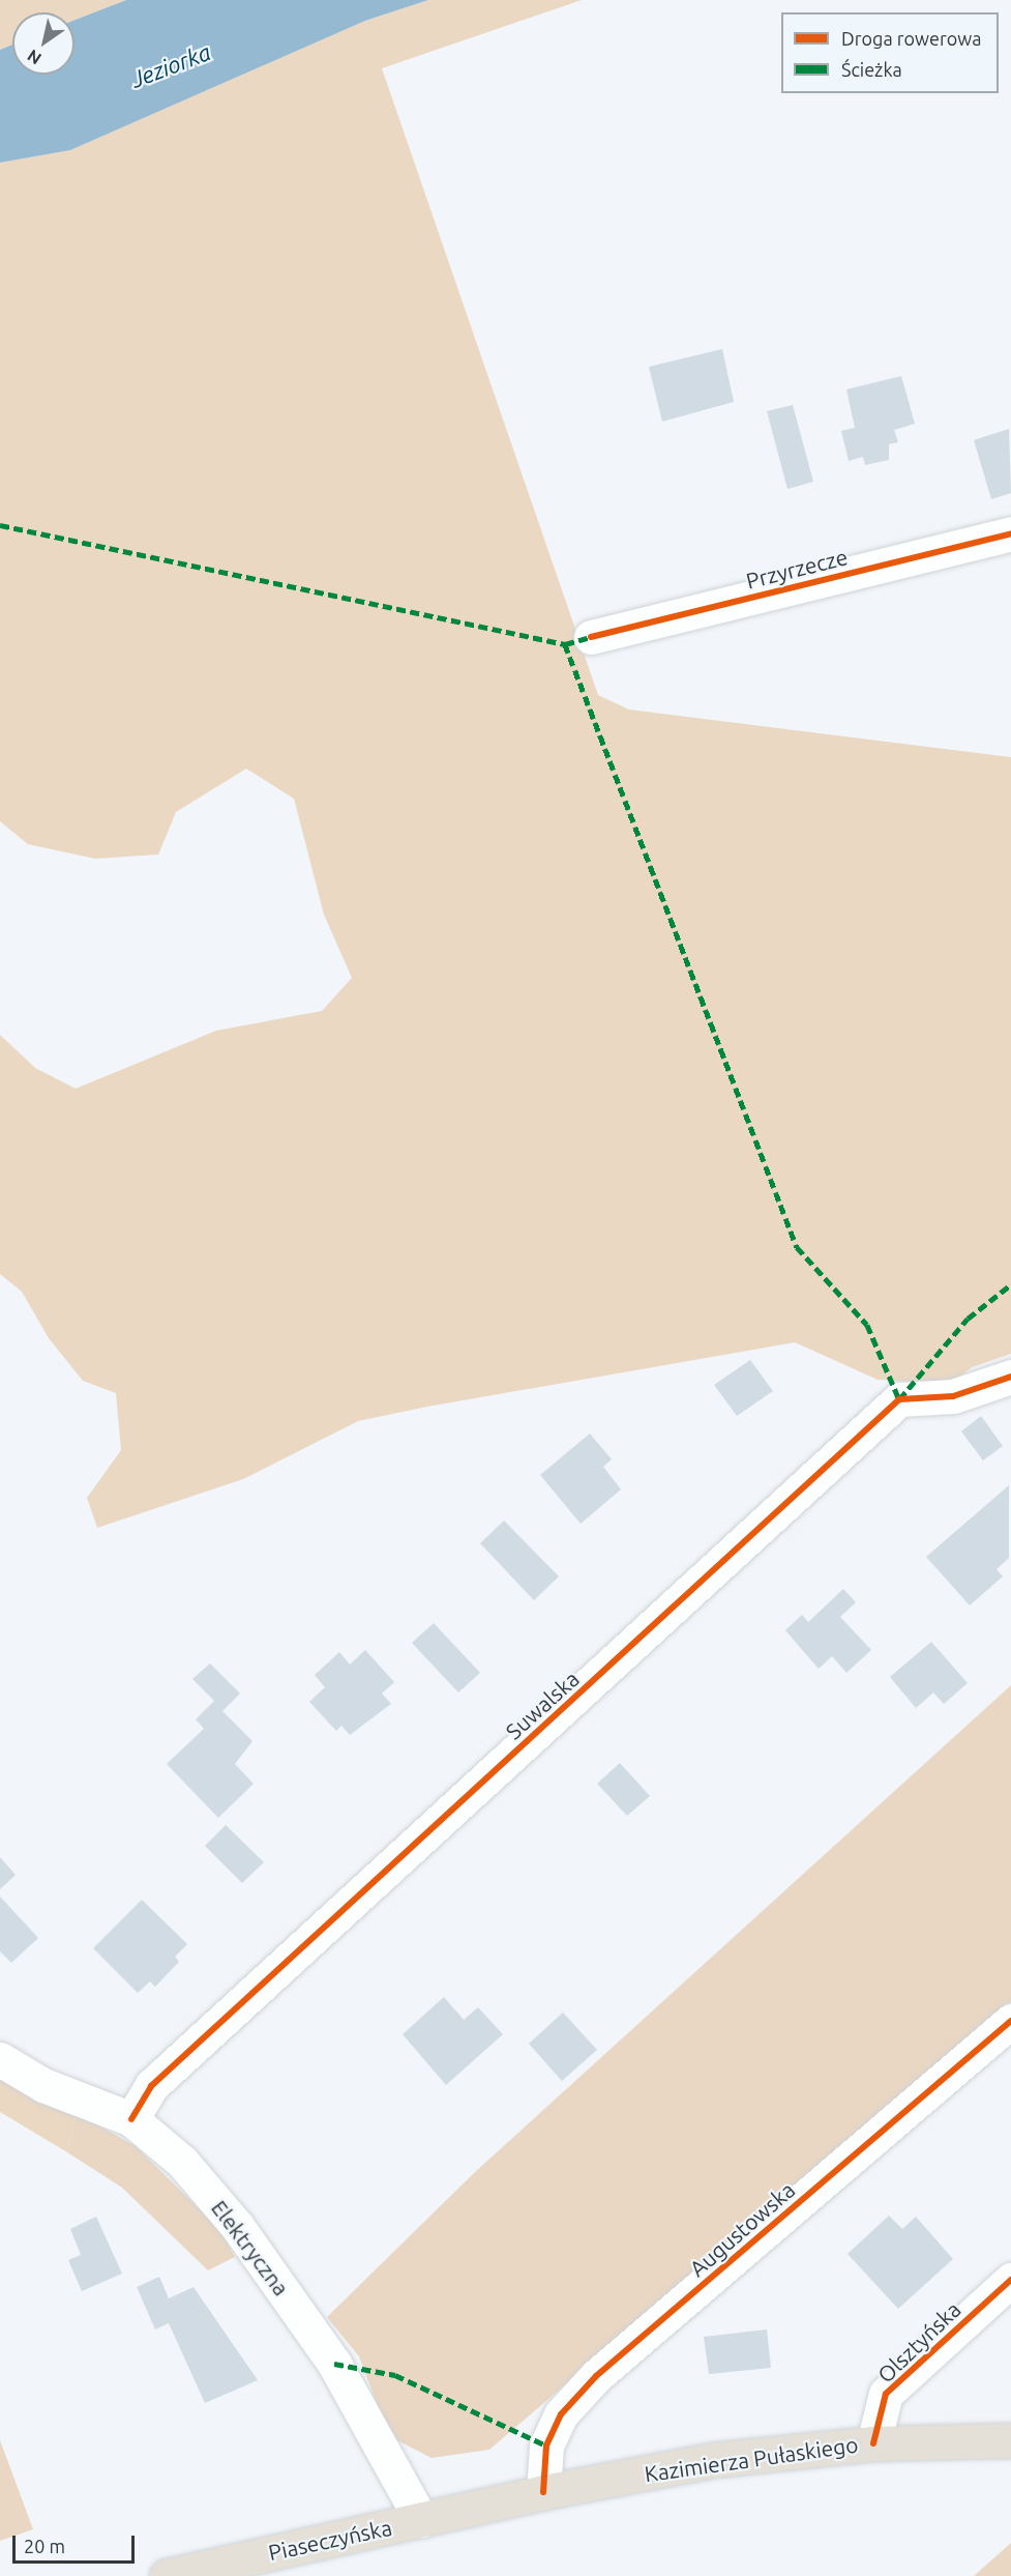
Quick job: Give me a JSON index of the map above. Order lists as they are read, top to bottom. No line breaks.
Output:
{"streets":{"main road":["Kazimierza Pułaskiego","Piaseczyńska"],"street":["Przyrzecze","Suwalska","Augustowska","Elektryczna","Olsztyńska"]},"crossings":[["Suwalska","Elektryczna"],["Augustowska","Kazimierza Pułaskiego"],["Elektryczna","Kazimierza Pułaskiego"],["Elektryczna","Piaseczyńska"],["Olsztyńska","Kazimierza Pułaskiego"],["Kazimierza Pułaskiego","Piaseczyńska"]],"water":["Jeziorka"],"legend":["Droga rowerowa","Ścieżka"],"scale_bar":"20 m","north":"bottom left"}
